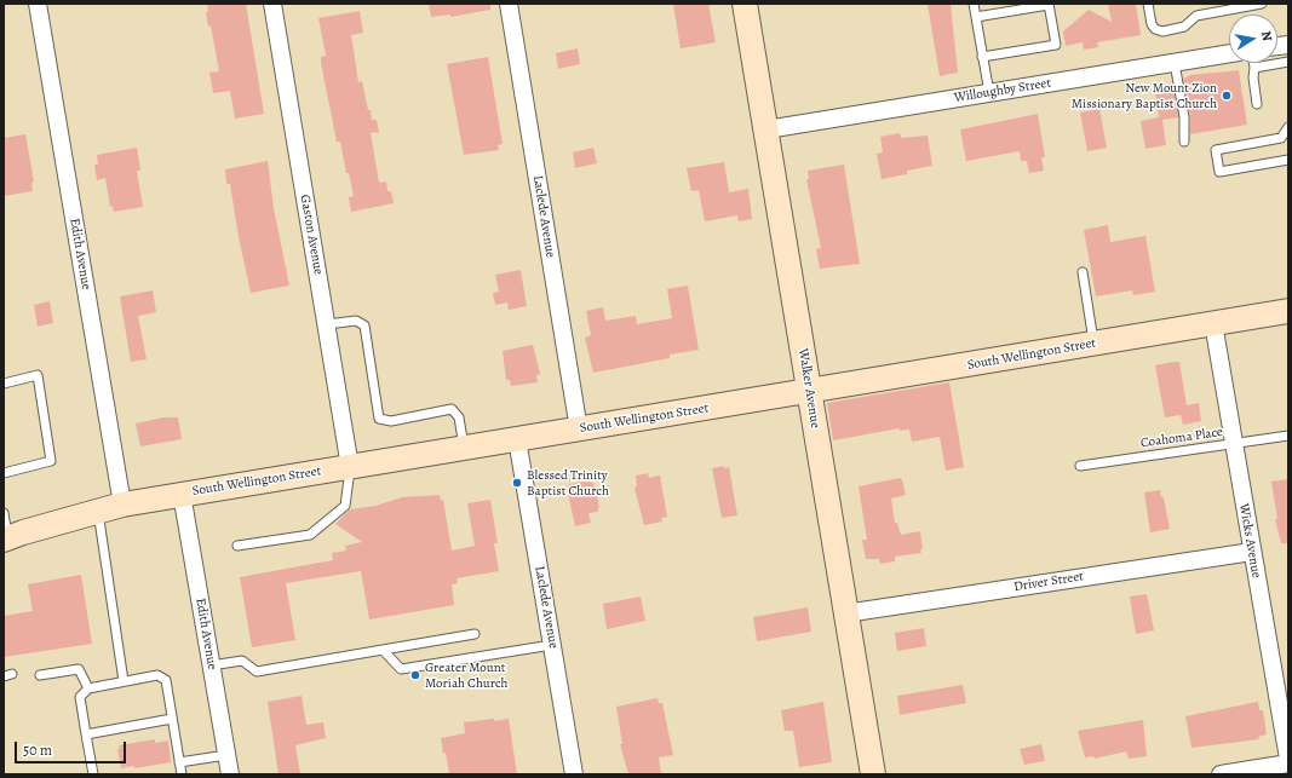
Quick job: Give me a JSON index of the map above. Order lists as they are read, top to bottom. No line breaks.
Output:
{"streets":{"street":["Willoughby Street","Laclede Avenue","Gaston Avenue","Edith Avenue","South Wellington Street","Walker Avenue","Wicks Avenue","Driver Street"],"lane":["Coahoma Place"]},"crossings":[["Willoughby Street","Walker Avenue"],["Laclede Avenue","South Wellington Street"],["Gaston Avenue","South Wellington Street"],["Edith Avenue","South Wellington Street"],["South Wellington Street","Walker Avenue"],["South Wellington Street","Wicks Avenue"],["Walker Avenue","Driver Street"],["Coahoma Place","Wicks Avenue"],["Wicks Avenue","Driver Street"]],"places":["New Mount Zion Missionary Baptist Church","Blessed Trinity Baptist Church","Greater Mount Moriah Church"],"scale_bar":"50 m","north":"right"}
